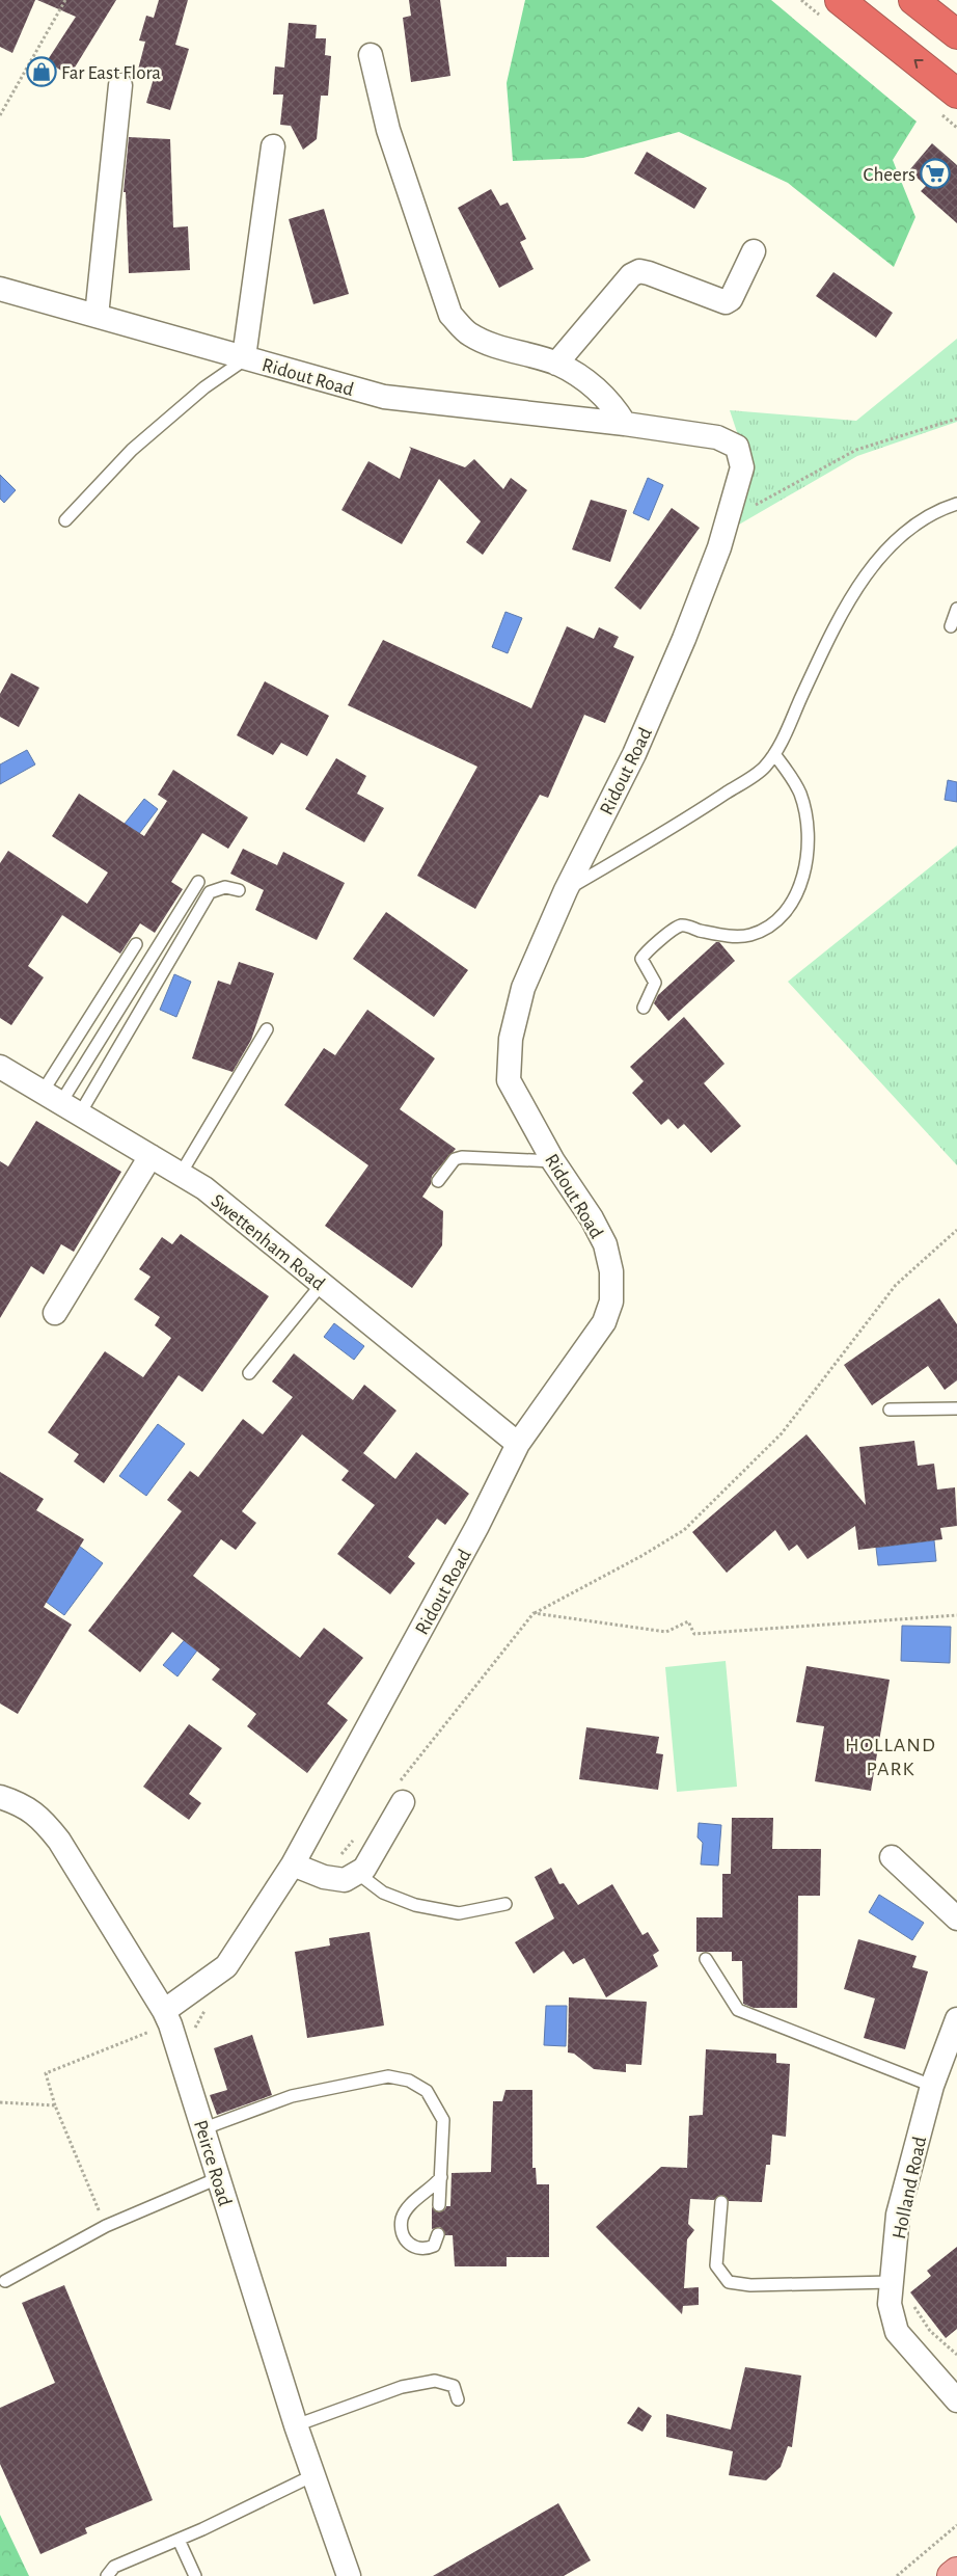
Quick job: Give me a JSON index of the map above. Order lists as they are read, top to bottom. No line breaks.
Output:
{"streets":{"street":["Ridout Road","Swettenham Road","Peirce Road","Holland Road"]},"crossings":[["Ridout Road","Swettenham Road"],["Ridout Road","Peirce Road"]],"districts":["HOLLAND PARK"],"places":{"shop":["Far East Flora"],"supermarket":["Cheers"]}}
